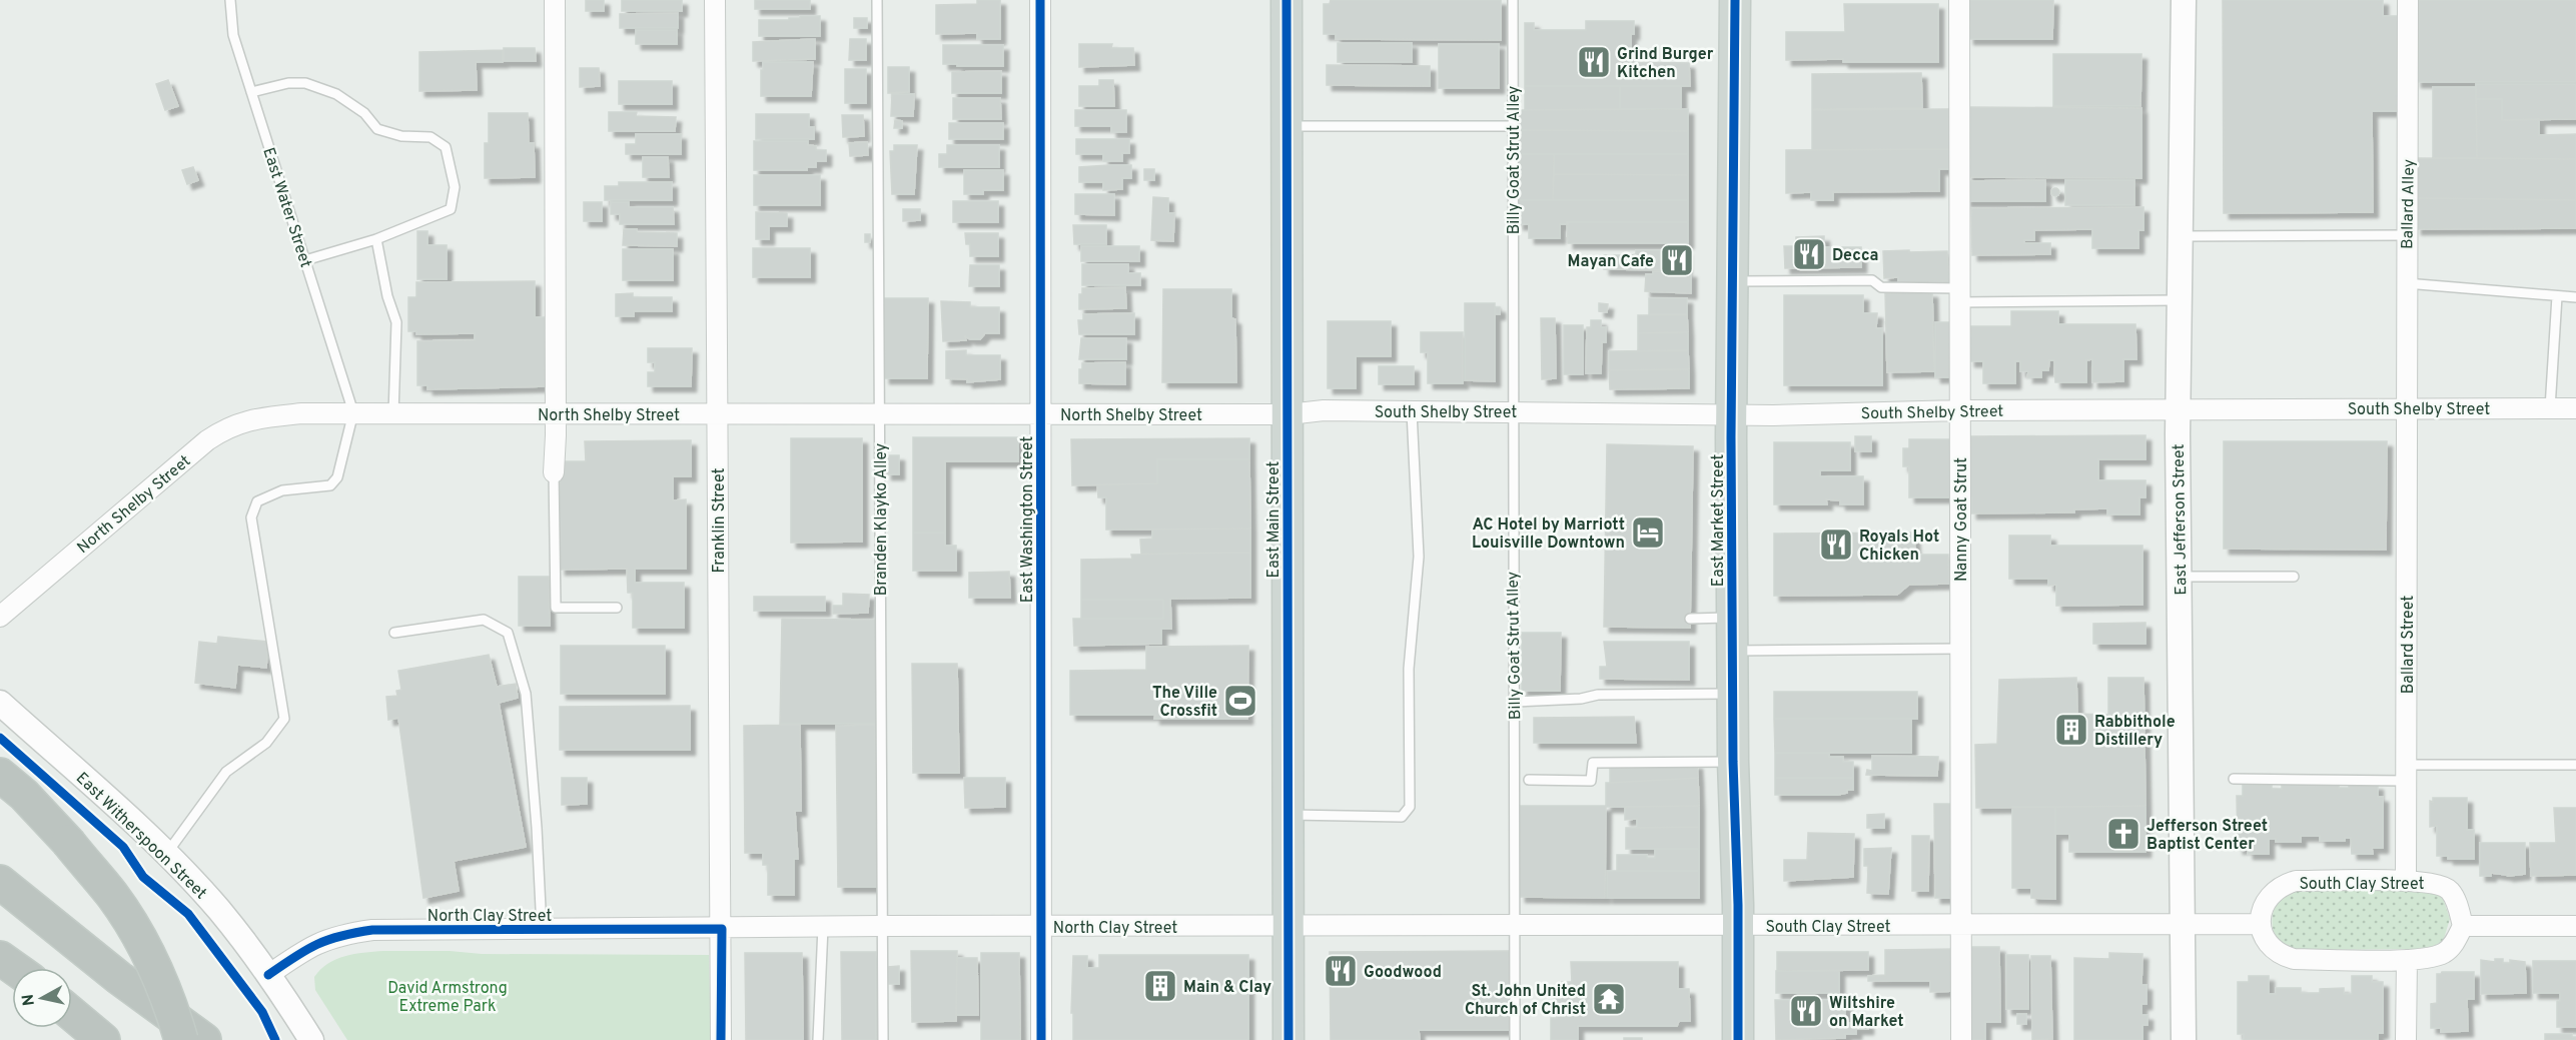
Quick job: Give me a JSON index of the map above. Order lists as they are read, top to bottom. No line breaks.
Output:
{"streets":{"main road":["East Main Street","East Market Street"],"street":["Ballard Alley","South Shelby Street","North Shelby Street","East Washington Street","Nanny Goat Strut","East Jefferson Street","Franklin Street","Ballard Street","East Witherspoon Street","South Clay Street","North Clay Street"],"lane":["Billy Goat Strut Alley","East Water Street","Branden Klayko Alley"]},"crossings":[["Billy Goat Strut Alley","South Shelby Street"],["Billy Goat Strut Alley","South Clay Street"],["Ballard Alley","South Shelby Street"],["Ballard Alley","Ballard Street"],["East Water Street","North Shelby Street"],["South Shelby Street","North Shelby Street"],["South Shelby Street","East Main Street"],["South Shelby Street","Nanny Goat Strut"],["South Shelby Street","East Jefferson Street"],["South Shelby Street","East Market Street"],["South Shelby Street","Ballard Street"],["North Shelby Street","Branden Klayko Alley"],["North Shelby Street","East Washington Street"],["North Shelby Street","East Main Street"],["North Shelby Street","Franklin Street"],["Branden Klayko Alley","North Clay Street"],["East Washington Street","North Clay Street"],["East Main Street","South Clay Street"],["East Main Street","North Clay Street"],["Nanny Goat Strut","South Clay Street"],["East Jefferson Street","South Clay Street"],["Franklin Street","North Clay Street"],["East Market Street","South Clay Street"],["Ballard Street","South Clay Street"],["East Witherspoon Street","North Clay Street"],["South Clay Street","North Clay Street"]],"parks":["David Armstrong Extreme Park"],"places":{"restaurant":["Grind Burger Kitchen","Decca","Mayan Cafe","Royals Hot Chicken","Goodwood","Wiltshire on Market"],"hotel":["AC Hotel by Marriott Louisville Downtown"],"sports":["The Ville Crossfit"],"building":["Rabbithole Distillery","Main & Clay"],"church":["Jefferson Street Baptist Center"],"temple":["St. John United Church of Christ"]},"north":"left"}
